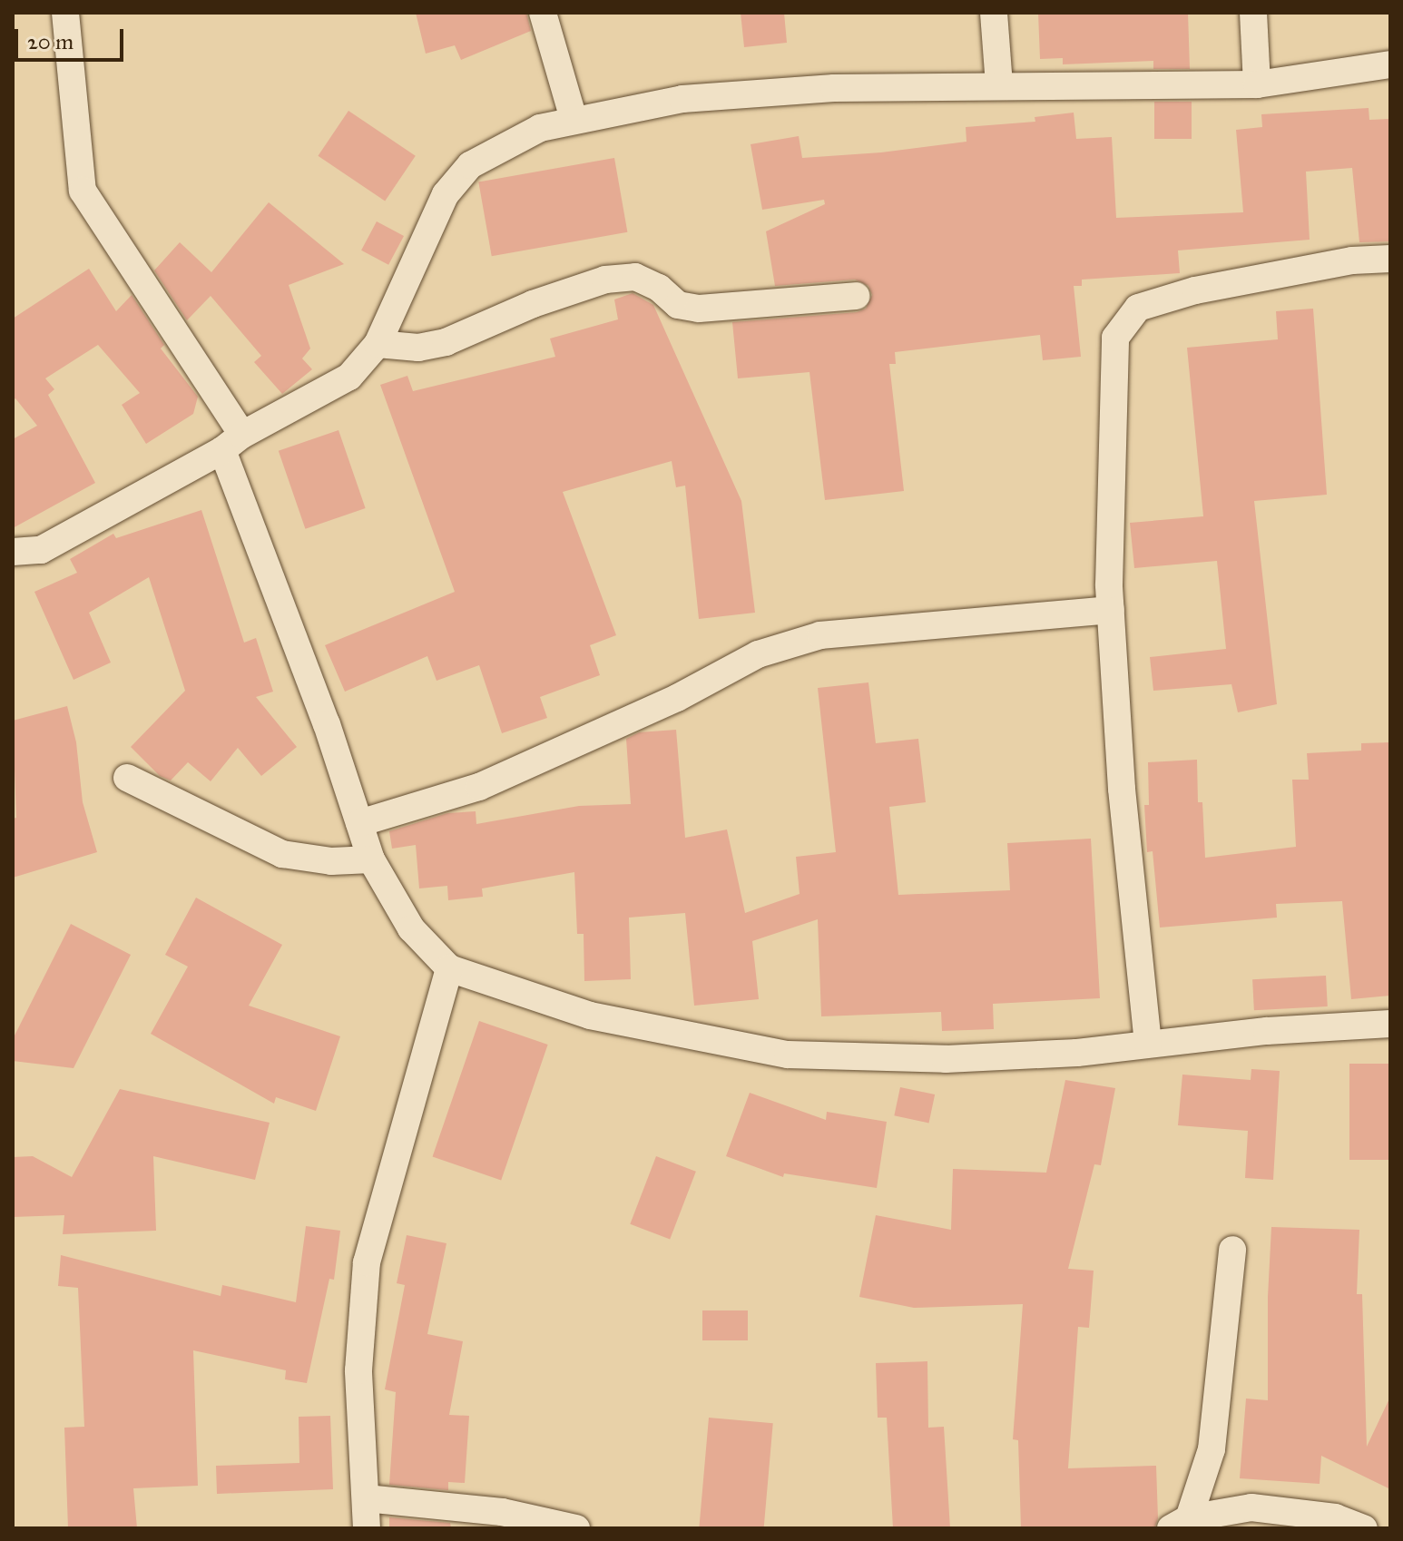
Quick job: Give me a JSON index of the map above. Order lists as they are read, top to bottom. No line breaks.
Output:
{"scale_bar":"20 m"}
